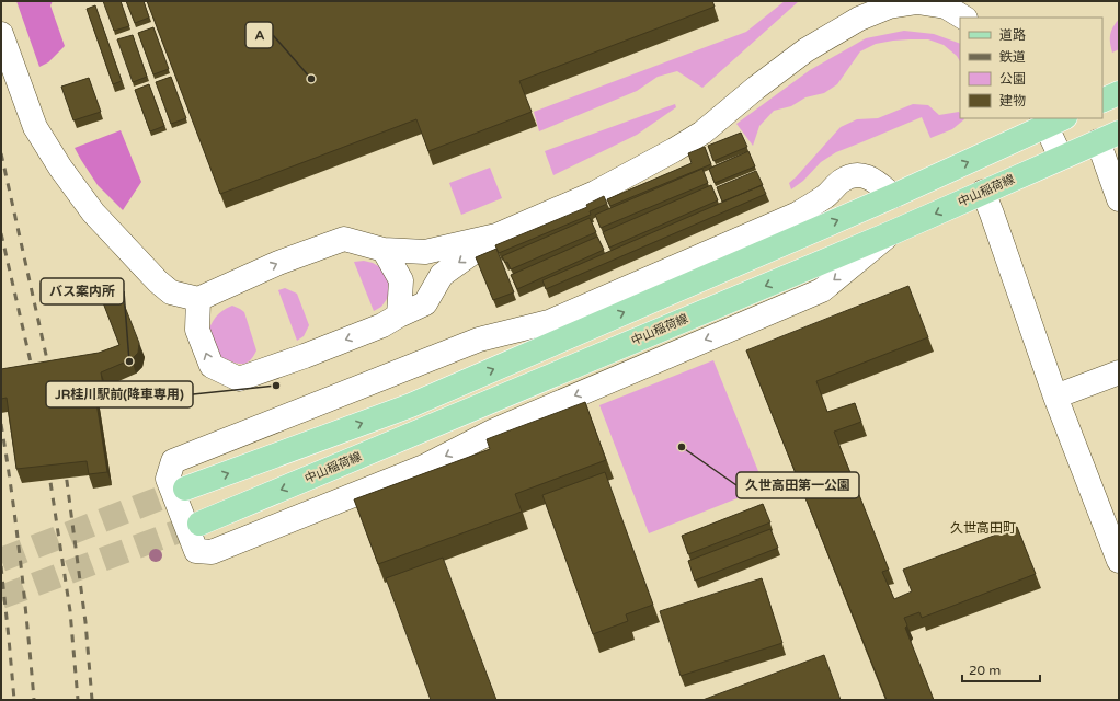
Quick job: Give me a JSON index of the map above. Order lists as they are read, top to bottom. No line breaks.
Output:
{"streets":{"main road":["中山稲荷線"]},"districts":["久世高田町"],"places":["A","バス案内所","JR桂川駅前(降車専用)","久世高田第一公園"],"legend":["道路","鉄道","公園","建物"],"scale_bar":"20 m"}
